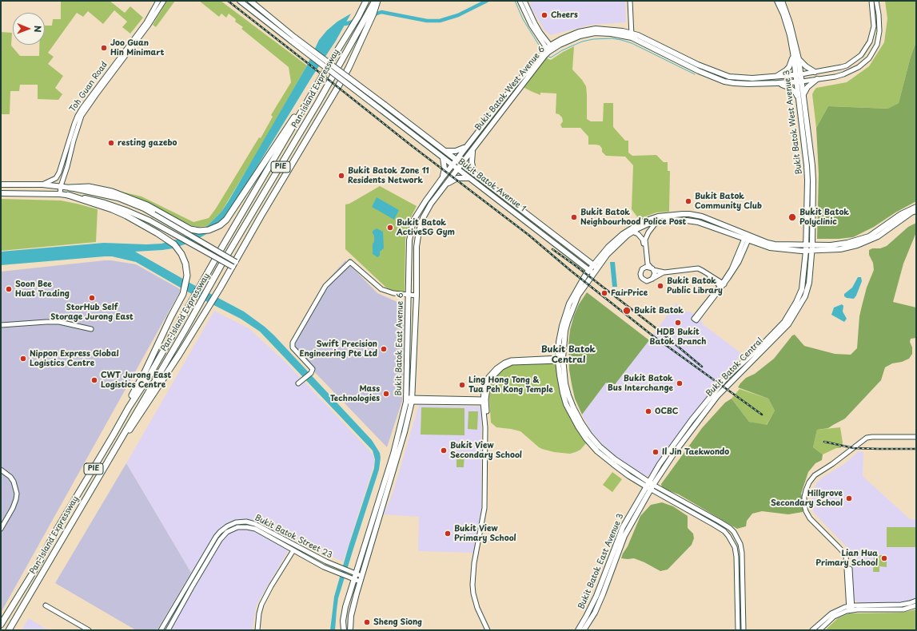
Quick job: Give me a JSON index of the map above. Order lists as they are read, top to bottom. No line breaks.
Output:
{"streets":{"highway":["Pan-Island Expressway","PIE"],"main road":["Toh Guan Road","Bukit Batok West Avenue 6","Bukit Batok West Avenue 3","Bukit Batok Avenue 1","Bukit Batok East Avenue 6","Bukit Batok Central","Bukit Batok East Avenue 3"],"street":["Bukit Batok Street 23"]},"crossings":[["Bukit Batok West Avenue 6","Bukit Batok West Avenue 3"],["Bukit Batok West Avenue 6","Bukit Batok Avenue 1"],["Bukit Batok West Avenue 6","Bukit Batok East Avenue 6"],["Bukit Batok West Avenue 3","Bukit Batok Central"],["Bukit Batok Avenue 1","Bukit Batok East Avenue 6"],["Bukit Batok East Avenue 6","Bukit Batok Street 23"],["Bukit Batok Central","Bukit Batok East Avenue 3"]],"districts":["Bukit Batok Central"],"places":["Cheers","Joo Guan Hin Minimart","resting gazebo","Bukit Batok Zone 11 Residents Network","Bukit Batok Community Club","Bukit Batok Neighbourhood Police Post","Bukit Batok Polyclinic","Bukit Batok ActiveSG Gym","Bukit Batok Public Library","Soon Bee Huat Trading","FairPrice","StorHub Self Storage Jurong East","Bukit Batok","HDB Bukit Batok Branch","Swift Precision Engineering Pte Ltd","Nippon Express Global Logistics Centre","CWT Jurong East Logistics Centre","Bukit Batok Bus Interchange","Ling Hong Tong & Tua Peh Kong Temple","Mass Technologies","OCBC","Bukit View Secondary School","Il Jin Taekwondo","Hillgrove Secondary School","Bukit View Primary School","Lian Hua Primary School","Sheng Siong"],"north":"right"}
